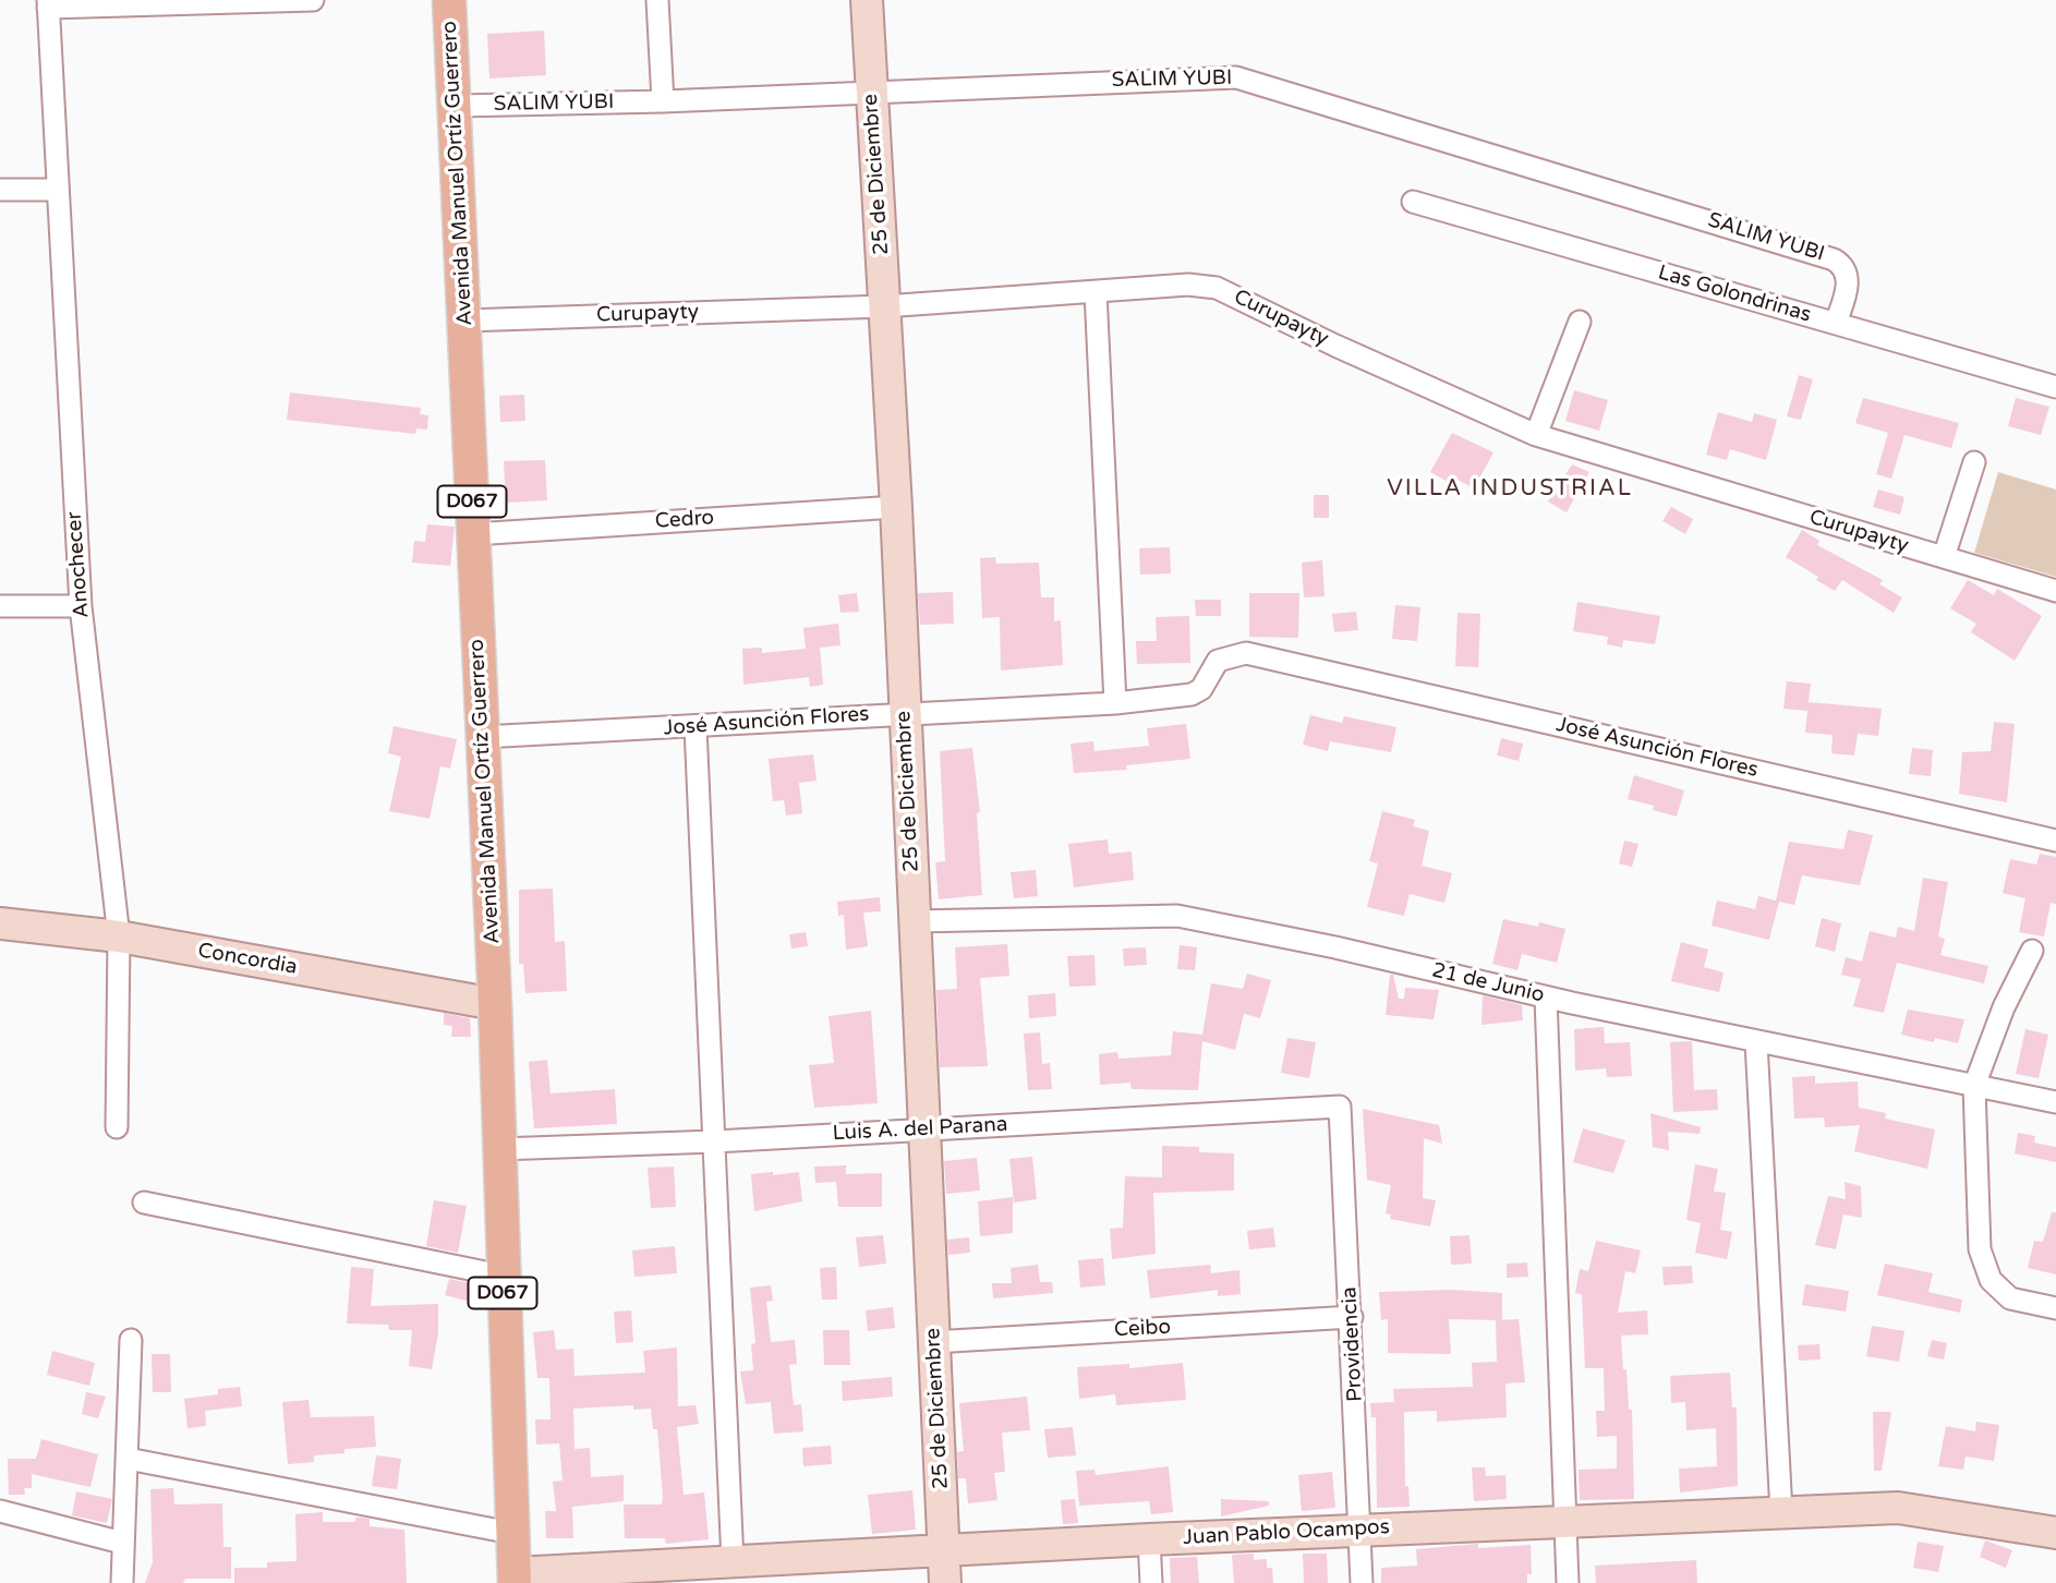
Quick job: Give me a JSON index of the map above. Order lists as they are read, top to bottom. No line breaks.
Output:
{"streets":{"main road":["Avenida Manuel Ortíz Guerrero","D067"],"street":["SALIM YUBI","25 de Diciembre","Las Golondrinas","Curupayty","Cedro","Anochecer","José Asunción Flores","Concordia","21 de Junio","Luis A. del Parana","Ceibo","Providencia","Juan Pablo Ocampos"]},"crossings":[["SALIM YUBI","Avenida Manuel Ortíz Guerrero"],["SALIM YUBI","25 de Diciembre"],["SALIM YUBI","Las Golondrinas"],["Avenida Manuel Ortíz Guerrero","Curupayty"],["Avenida Manuel Ortíz Guerrero","Cedro"],["Avenida Manuel Ortíz Guerrero","José Asunción Flores"],["Avenida Manuel Ortíz Guerrero","Concordia"],["Avenida Manuel Ortíz Guerrero","Luis A. del Parana"],["Avenida Manuel Ortíz Guerrero","Juan Pablo Ocampos"],["25 de Diciembre","Curupayty"],["25 de Diciembre","Cedro"],["25 de Diciembre","José Asunción Flores"],["25 de Diciembre","21 de Junio"],["25 de Diciembre","Luis A. del Parana"],["25 de Diciembre","Ceibo"],["25 de Diciembre","Juan Pablo Ocampos"],["Anochecer","Concordia"],["Luis A. del Parana","Providencia"],["Ceibo","Providencia"],["Providencia","Juan Pablo Ocampos"]],"districts":["VILLA INDUSTRIAL"]}
